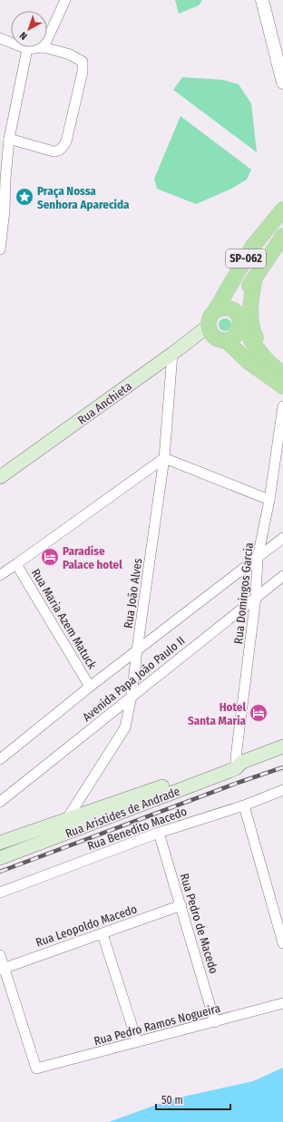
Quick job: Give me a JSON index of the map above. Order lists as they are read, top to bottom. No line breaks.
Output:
{"streets":{"main road":["SP-062","Rua Anchieta","Rua Aristides de Andrade"],"street":["Rua João Alves","Rua Domingos Garcia","Rua Maria Azem Matuck","Avenida Papa João Paulo II","Rua Benedito Macedo","Rua Pedro de Macedo","Rua Leopoldo Macedo","Rua Pedro Ramos Nogueira"]},"crossings":[["SP-062","Rua Anchieta"],["Rua Anchieta","Rua João Alves"],["Rua João Alves","Avenida Papa João Paulo II"],["Rua João Alves","Rua Aristides de Andrade"],["Rua Domingos Garcia","Avenida Papa João Paulo II"],["Rua Domingos Garcia","Rua Aristides de Andrade"],["Rua Maria Azem Matuck","Avenida Papa João Paulo II"],["Rua Benedito Macedo","Rua Pedro de Macedo"],["Rua Pedro de Macedo","Rua Leopoldo Macedo"],["Rua Pedro de Macedo","Rua Pedro Ramos Nogueira"],["Rua Leopoldo Macedo","Rua Pedro Ramos Nogueira"]],"places":{"place":["Praça Nossa Senhora Aparecida"],"hotel":["Paradise Palace hotel","Hotel Santa Maria"]},"scale_bar":"50 m","north":"bottom left"}
